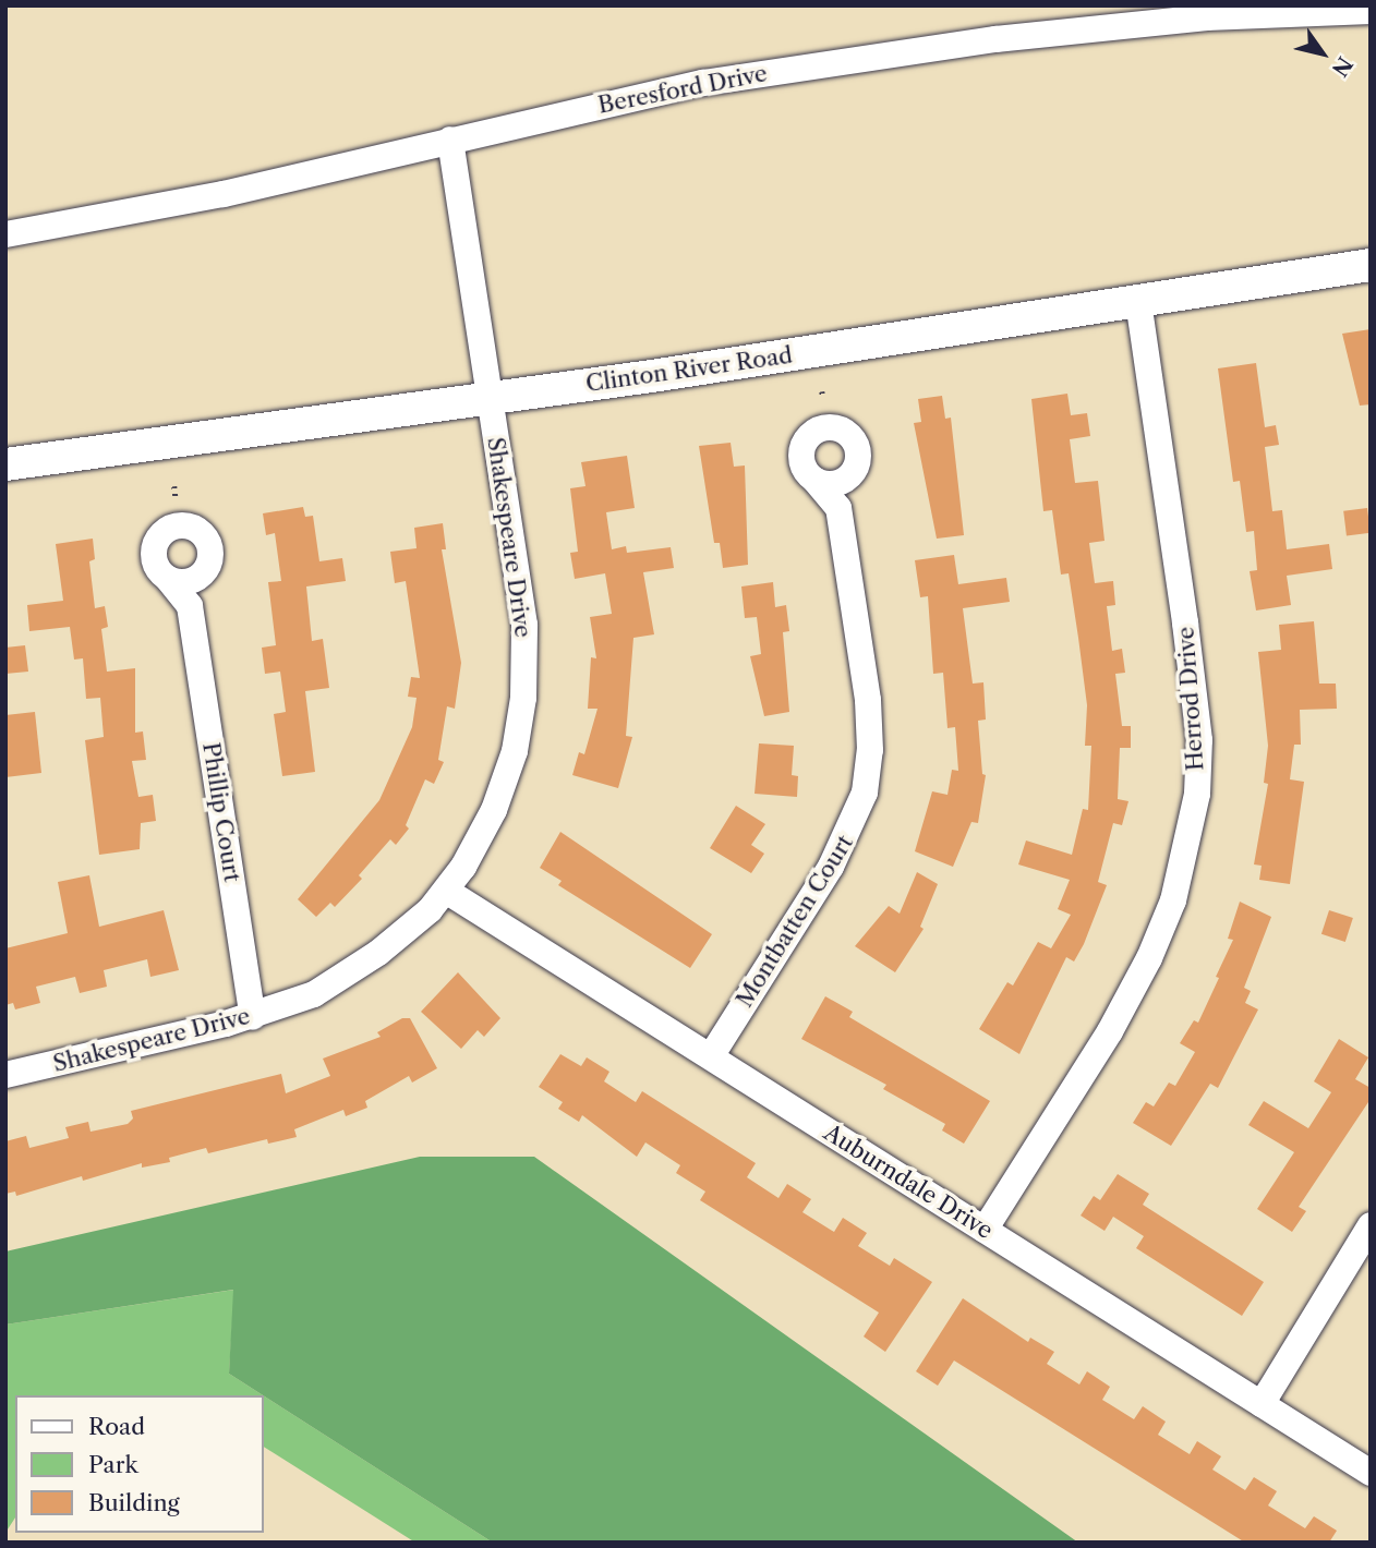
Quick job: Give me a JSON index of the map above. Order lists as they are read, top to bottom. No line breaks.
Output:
{"streets":{"street":["Beresford Drive","Clinton River Road","Shakespeare Drive","Herrod Drive","Phillip Court","Montbatten Court","Auburndale Drive"]},"crossings":[["Beresford Drive","Shakespeare Drive"],["Clinton River Road","Shakespeare Drive"],["Clinton River Road","Herrod Drive"],["Shakespeare Drive","Phillip Court"],["Shakespeare Drive","Auburndale Drive"],["Herrod Drive","Auburndale Drive"],["Montbatten Court","Auburndale Drive"]],"legend":["Road","Park","Building"],"north":"bottom right"}
